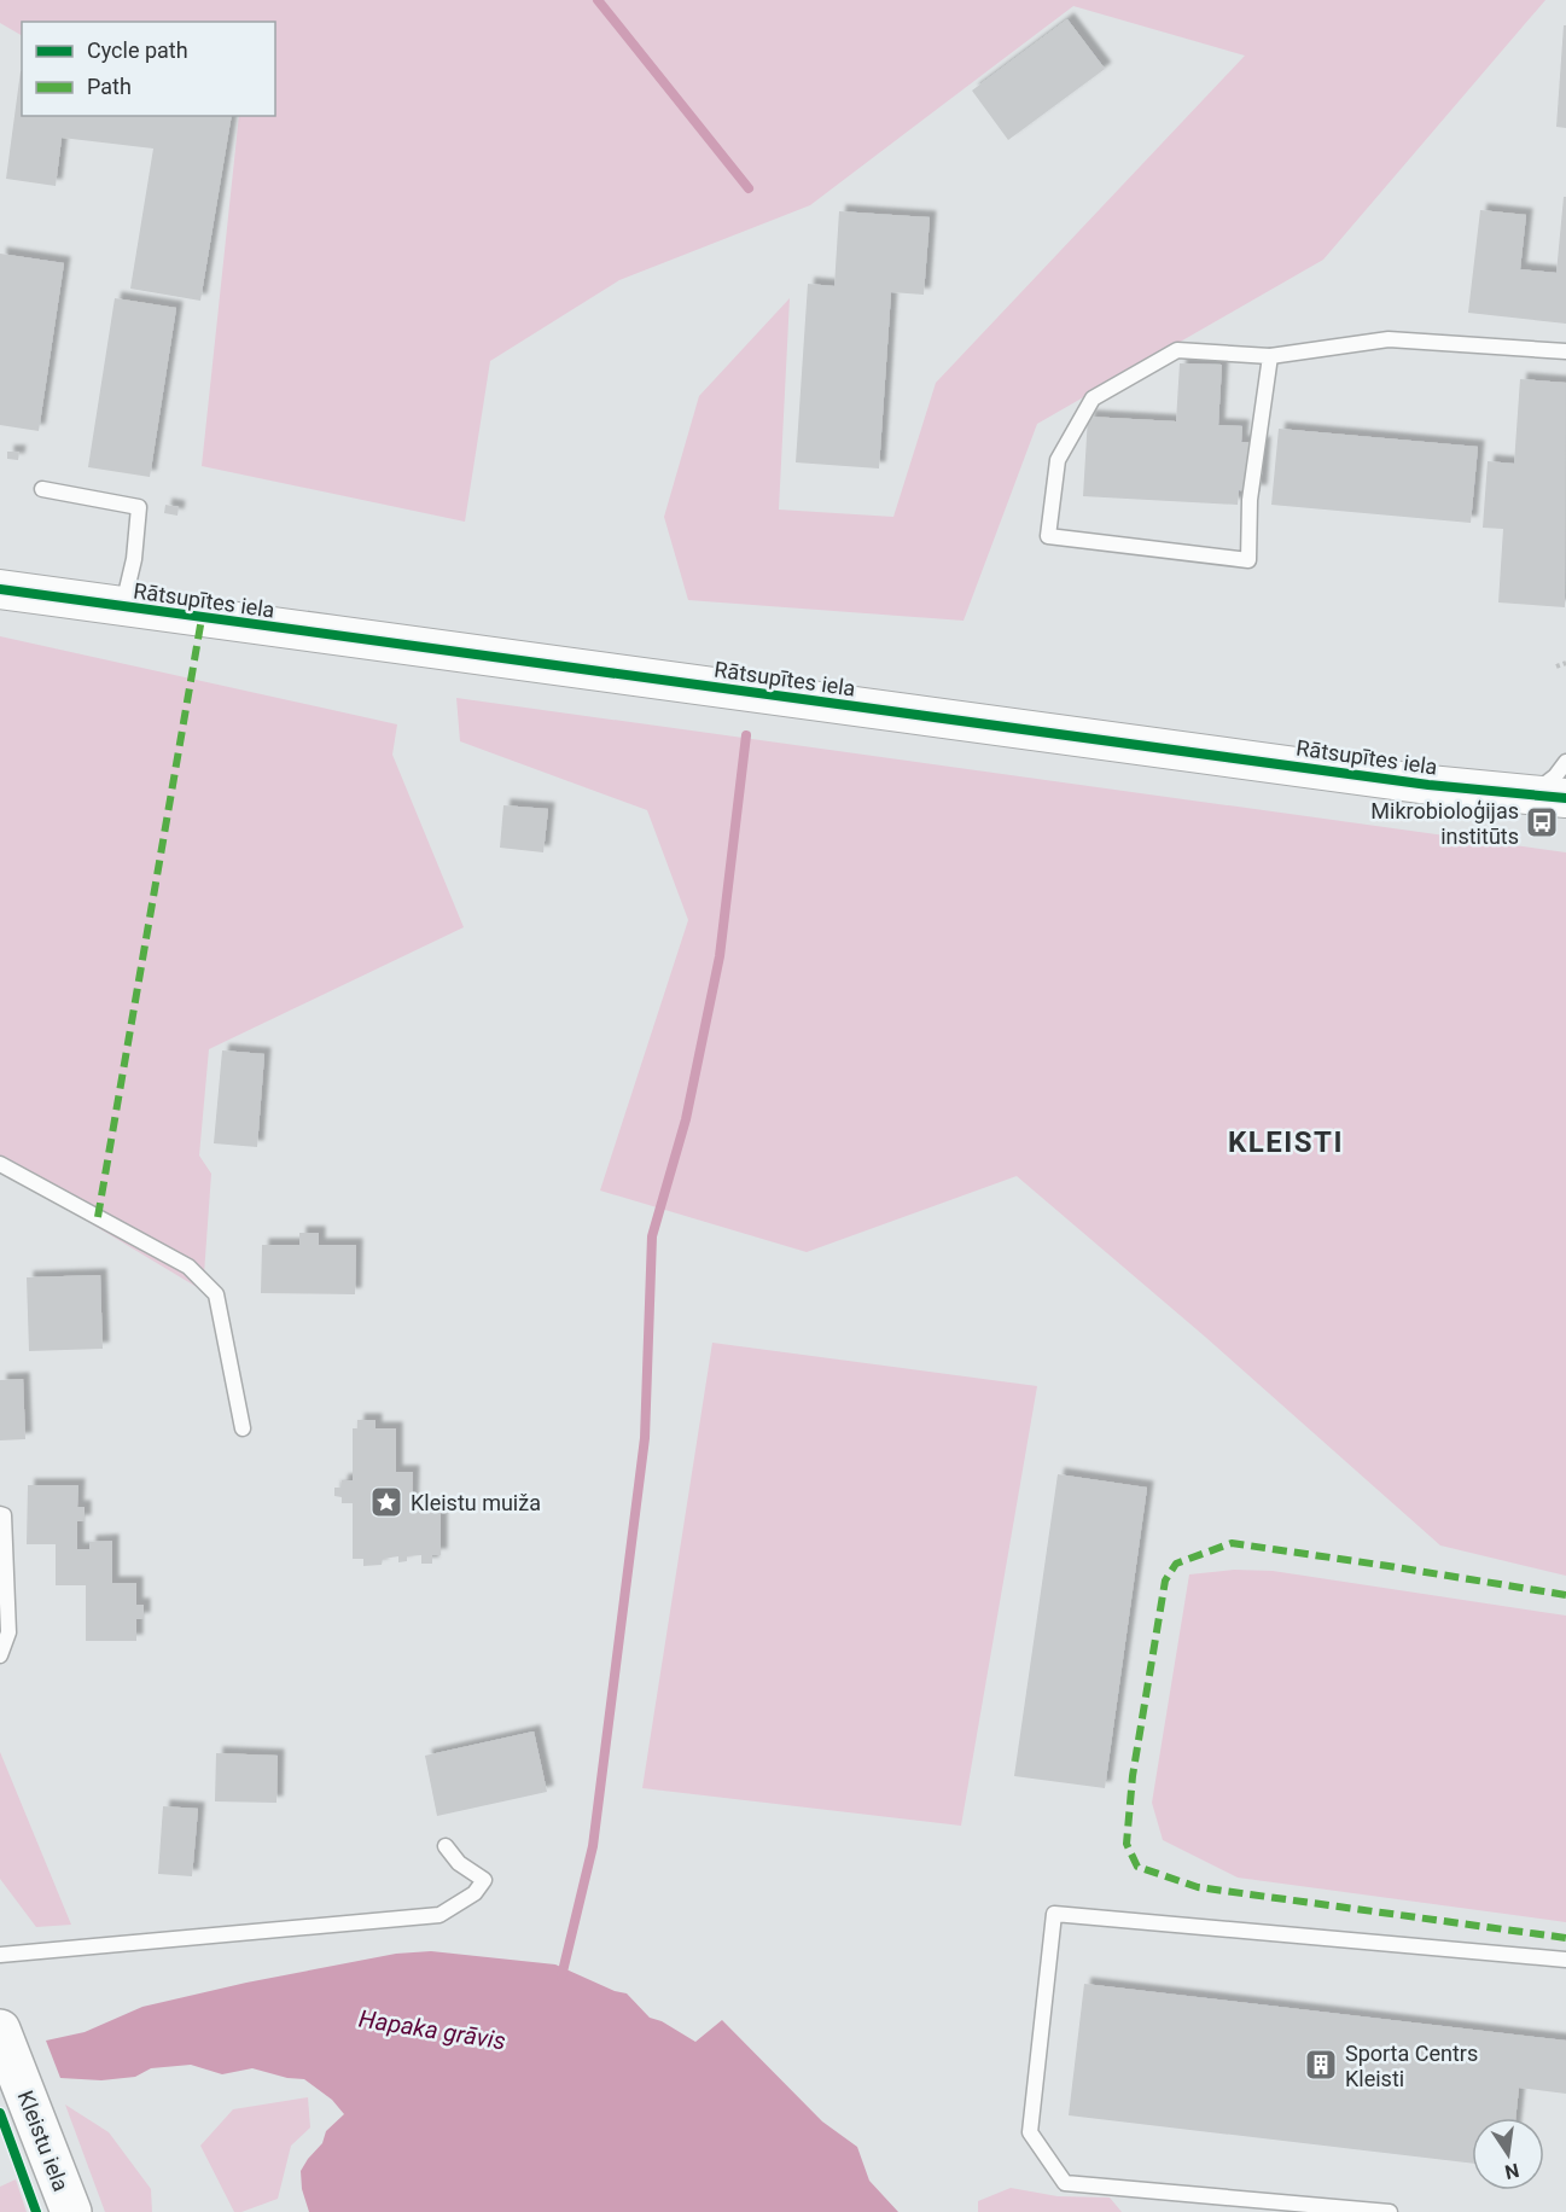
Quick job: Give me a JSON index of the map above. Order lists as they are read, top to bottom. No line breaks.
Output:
{"streets":{"main road":["Kleistu iela"],"street":["Rātsupītes iela"]},"districts":["KLEISTI"],"water":["Hapaka grāvis"],"places":{"bus stop":["Mikrobioloģijas institūts"],"place":["Kleistu muiža"],"building":["Sporta Centrs Kleisti"]},"legend":["Cycle path","Path"],"north":"bottom"}
